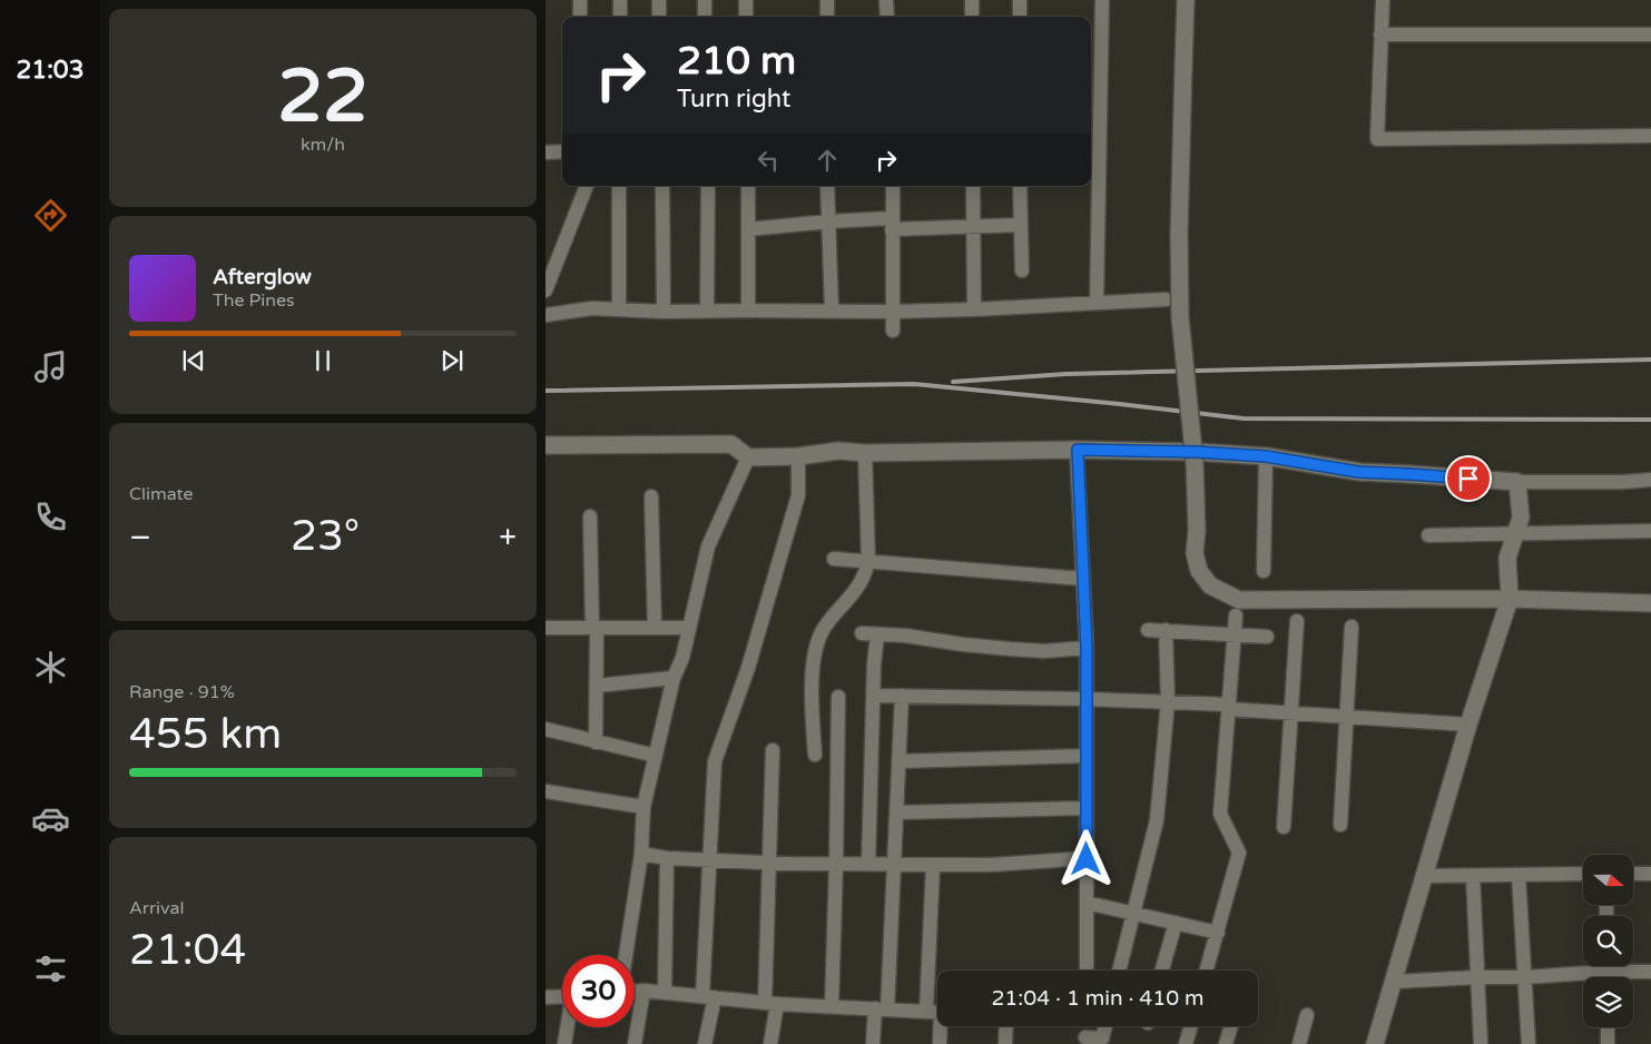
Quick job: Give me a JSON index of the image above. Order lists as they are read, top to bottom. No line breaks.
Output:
{"north":"right","page":{"tabs":"21:03","tile":[["22","km/h"],"Climate",["Range · 91%","455 km"],["Arrival","21:04"]],"turn":["210 m","Turn right"],"song":["Afterglow","The Pines"],"heat":["−","23°","+"],"limit":"30","trip":"21:04 · 1 min · 410 m"}}
